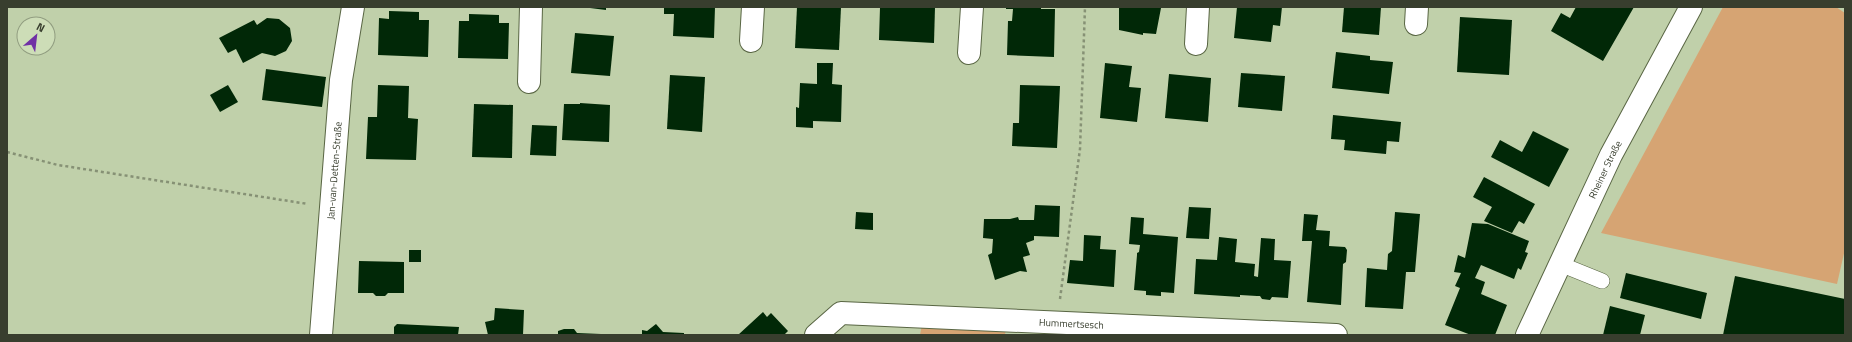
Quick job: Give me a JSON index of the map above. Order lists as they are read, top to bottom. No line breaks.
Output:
{"streets":{"street":["Rheiner Straße","Jan-van-Detten-Straße","Hummertsesch"]},"north":"top right"}
